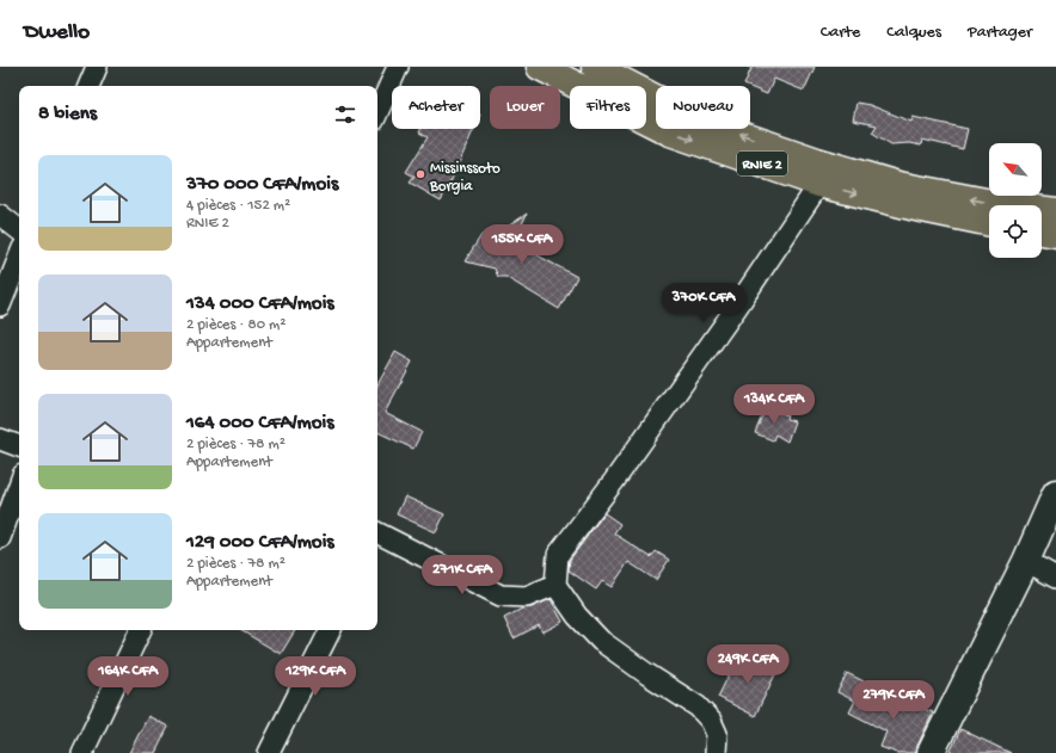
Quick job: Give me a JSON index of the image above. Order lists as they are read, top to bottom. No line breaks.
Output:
{"streets":{"highway":["RNIE 2"]},"places":["Missinssoto Borgia"],"north":"top left","page":{"header":"Dwello","nav":["Carte","Calques","Partager"],"chip":["Acheter","Louer","Filtres","Nouveau"],"heading":"8 biens","list":[{"name":"370 000 CFA/mois","note":"4 pièces · 152 m² · RNIE 2"},{"name":"134 000 CFA/mois","note":"2 pièces · 80 m² · Appartement"},{"name":"164 000 CFA/mois","note":"2 pièces · 78 m² · Appartement"},{"name":"129 000 CFA/mois","note":"2 pièces · 78 m² · Appartement"}],"price":["155K CFA","370K CFA","134K CFA","271K CFA","249K CFA","164K CFA","129K CFA","279K CFA"]}}
